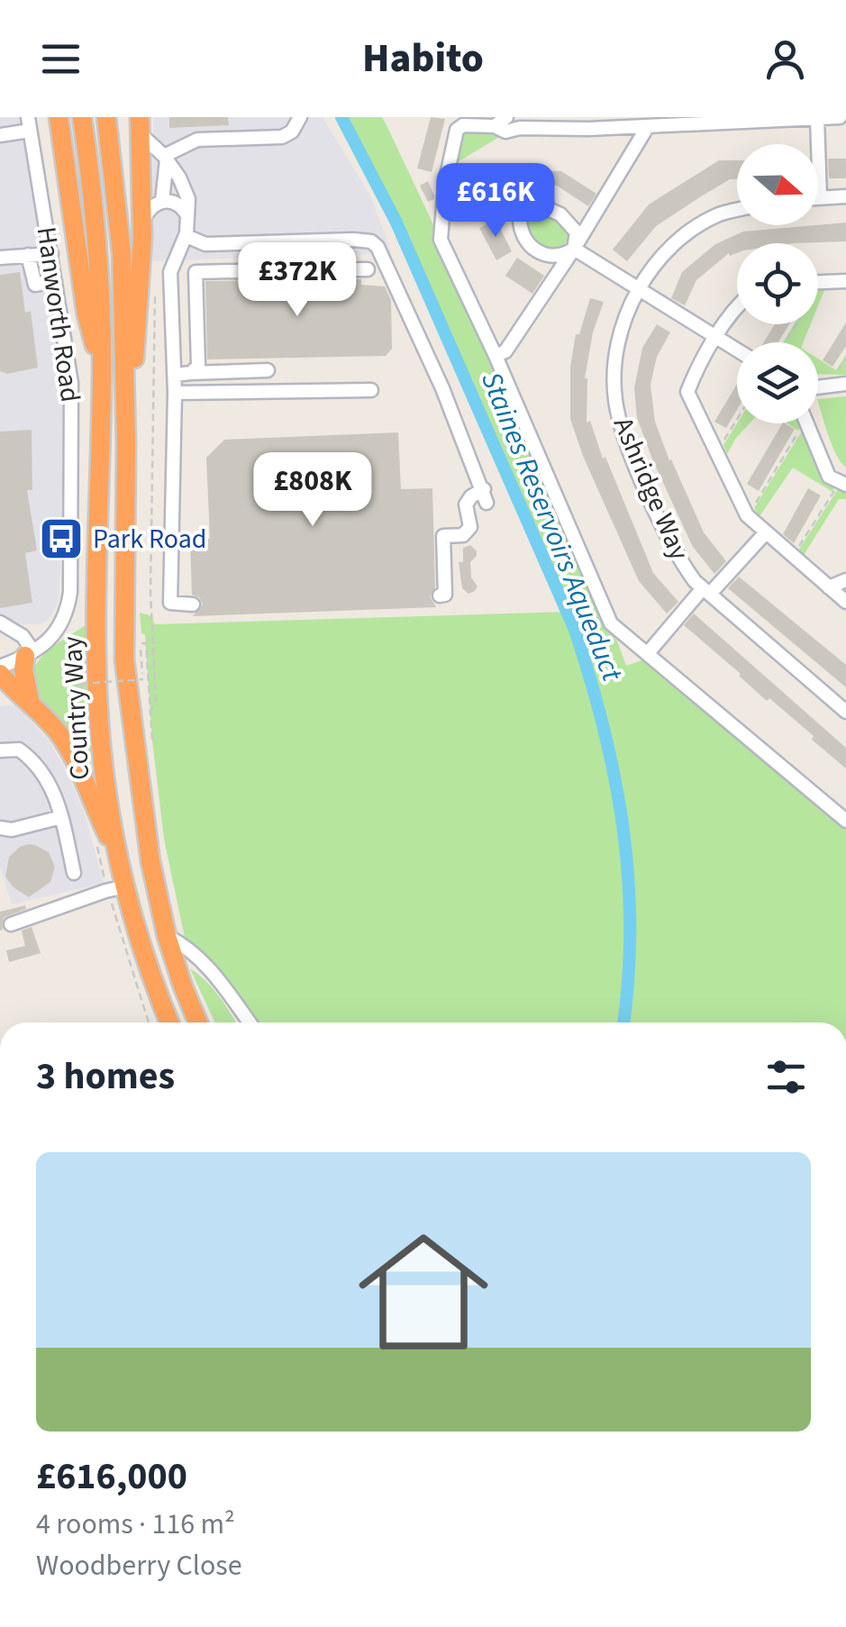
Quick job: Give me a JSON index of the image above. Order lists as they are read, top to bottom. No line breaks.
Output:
{"streets":{"highway":["Country Way"],"street":["Hanworth Road","Ashridge Way"]},"water":["Staines Reservoirs Aqueduct"],"places":{"bus stop":["Park Road"]},"north":"right","page":{"header":"Habito","price":["£616K","£372K","£808K"],"heading":"3 homes","list":[{"name":"£616,000","note":"4 rooms · 116 m² · Woodberry Close"}]}}
